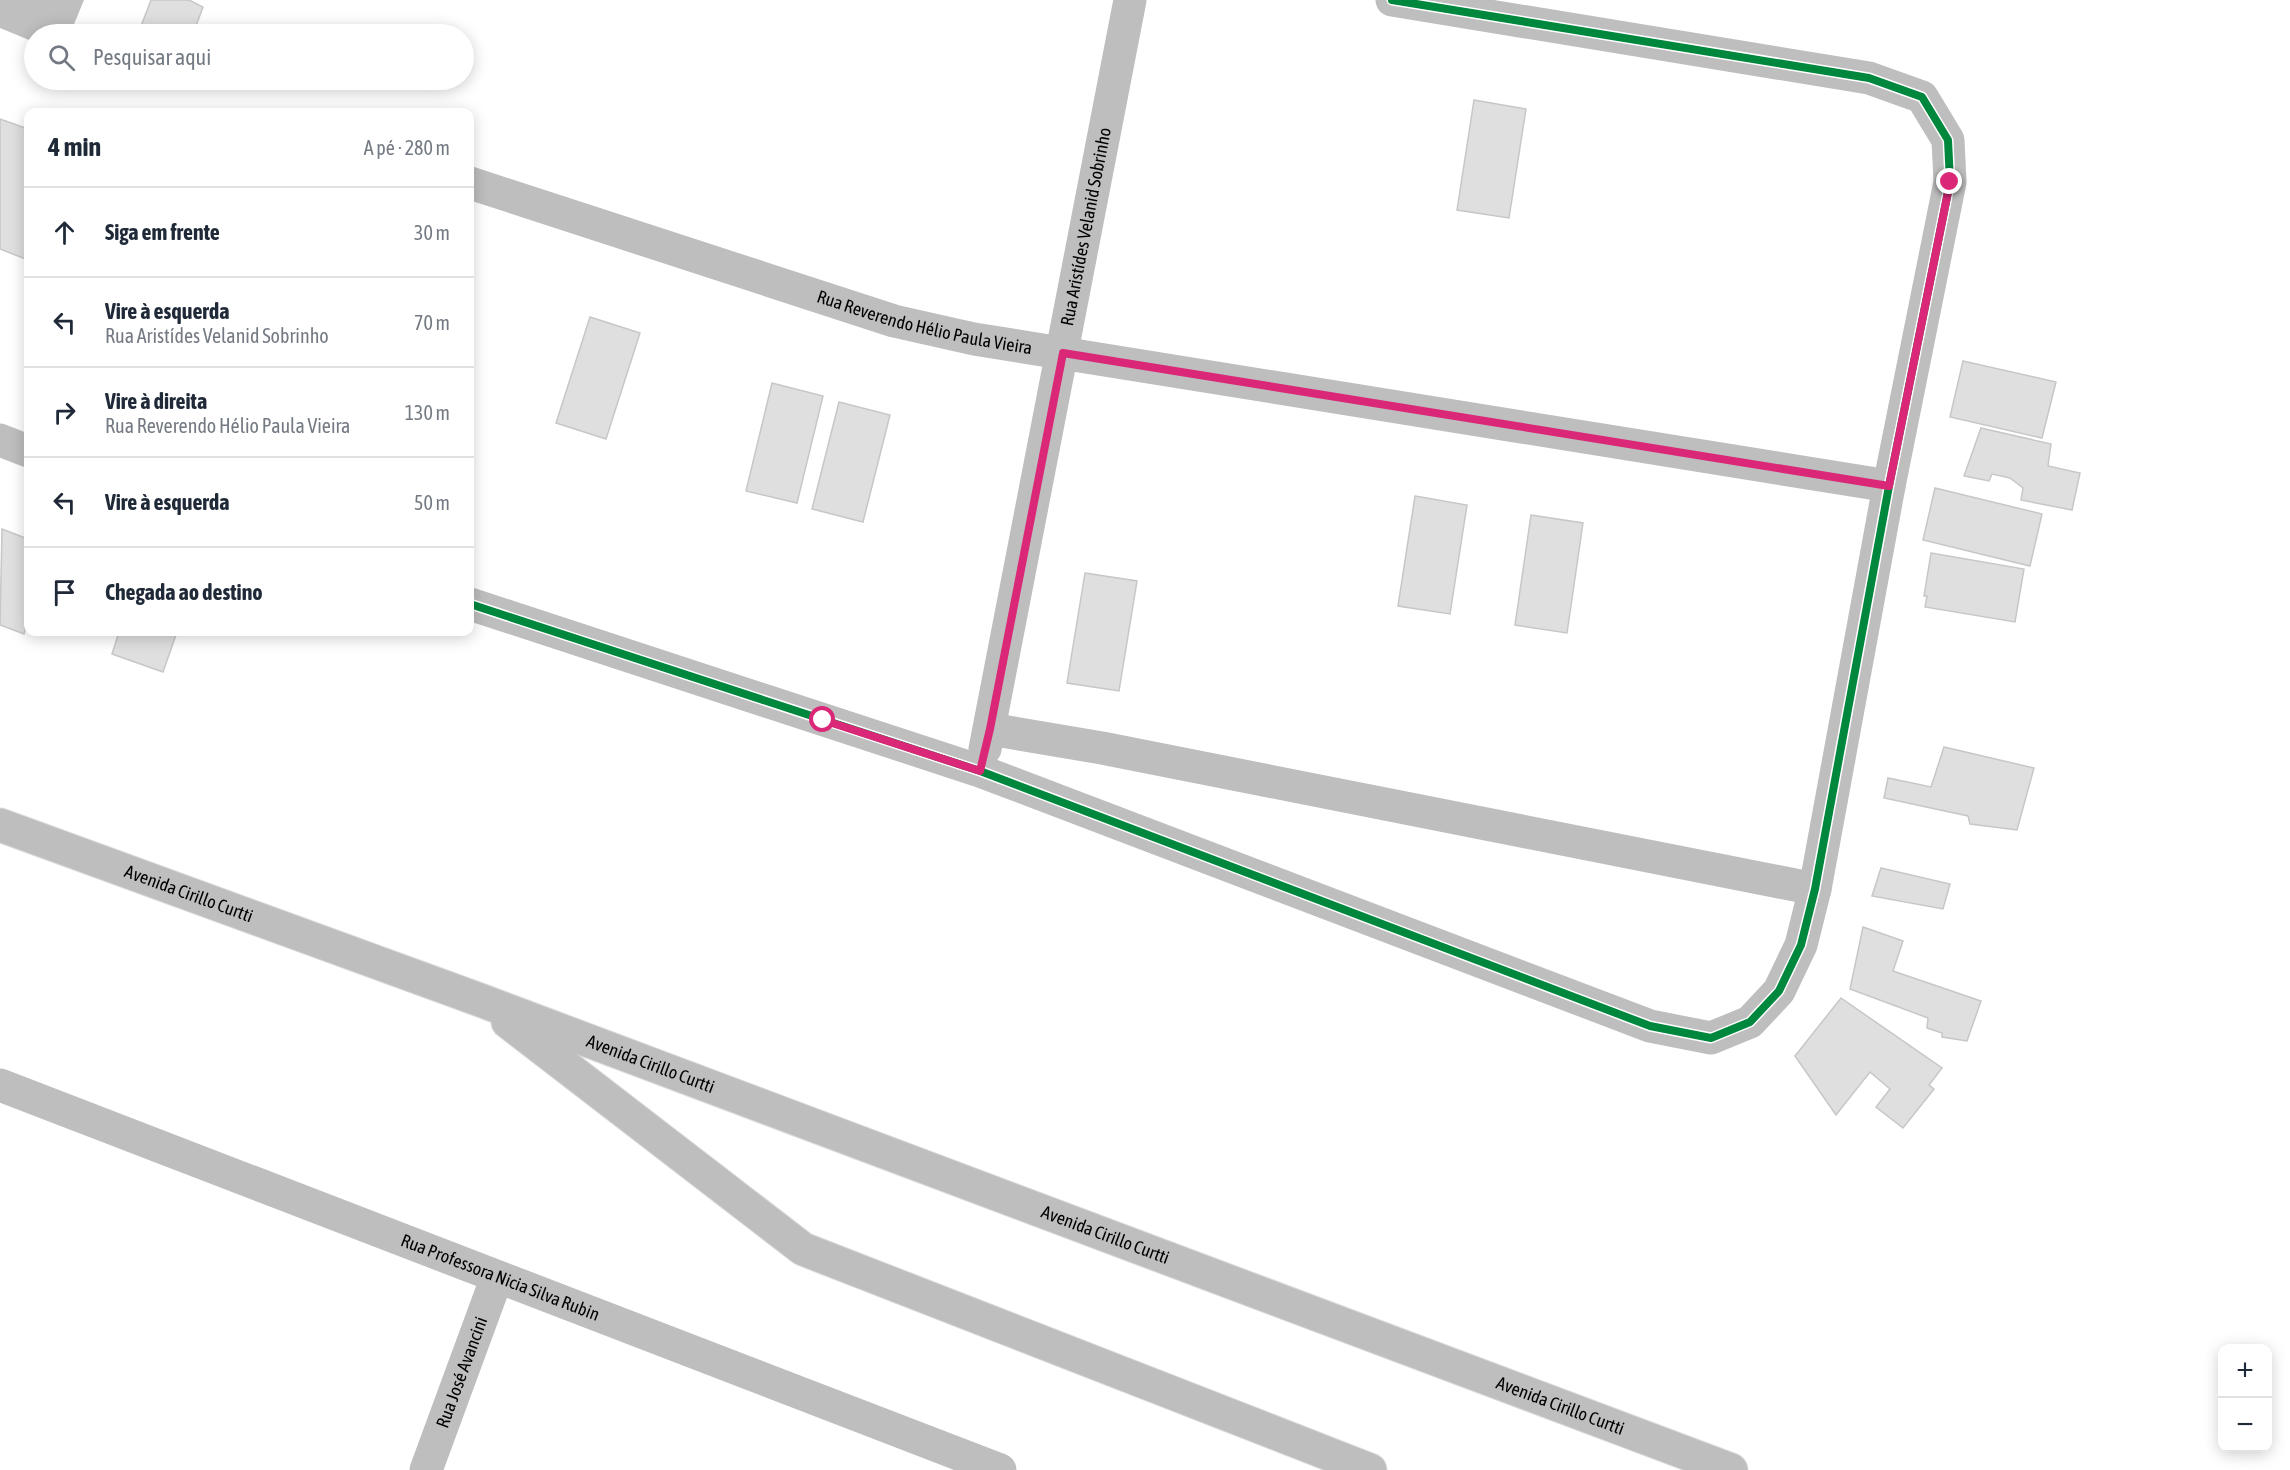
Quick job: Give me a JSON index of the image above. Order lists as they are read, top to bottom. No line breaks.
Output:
{"streets":{"street":["Rua Aristídes Velanid Sobrinho","Rua Reverendo Hélio Paula Vieira","Avenida Cirillo Curtti","Rua Professora Nicia Silva Rubin","Rua José Avancini"]},"crossings":[["Rua Aristídes Velanid Sobrinho","Rua Reverendo Hélio Paula Vieira"],["Rua Professora Nicia Silva Rubin","Rua José Avancini"]],"page":{"search":"Pesquisar aqui","heading":["4 min","A pé · 280 m"],"list":[["Siga em frente","30 m"],["Vire à esquerda","Rua Aristídes Velanid Sobrinho","70 m"],["Vire à direita","Rua Reverendo Hélio Paula Vieira","130 m"],["Vire à esquerda","50 m"],"Chegada ao destino"],"map_buttons":["+","−"]}}
